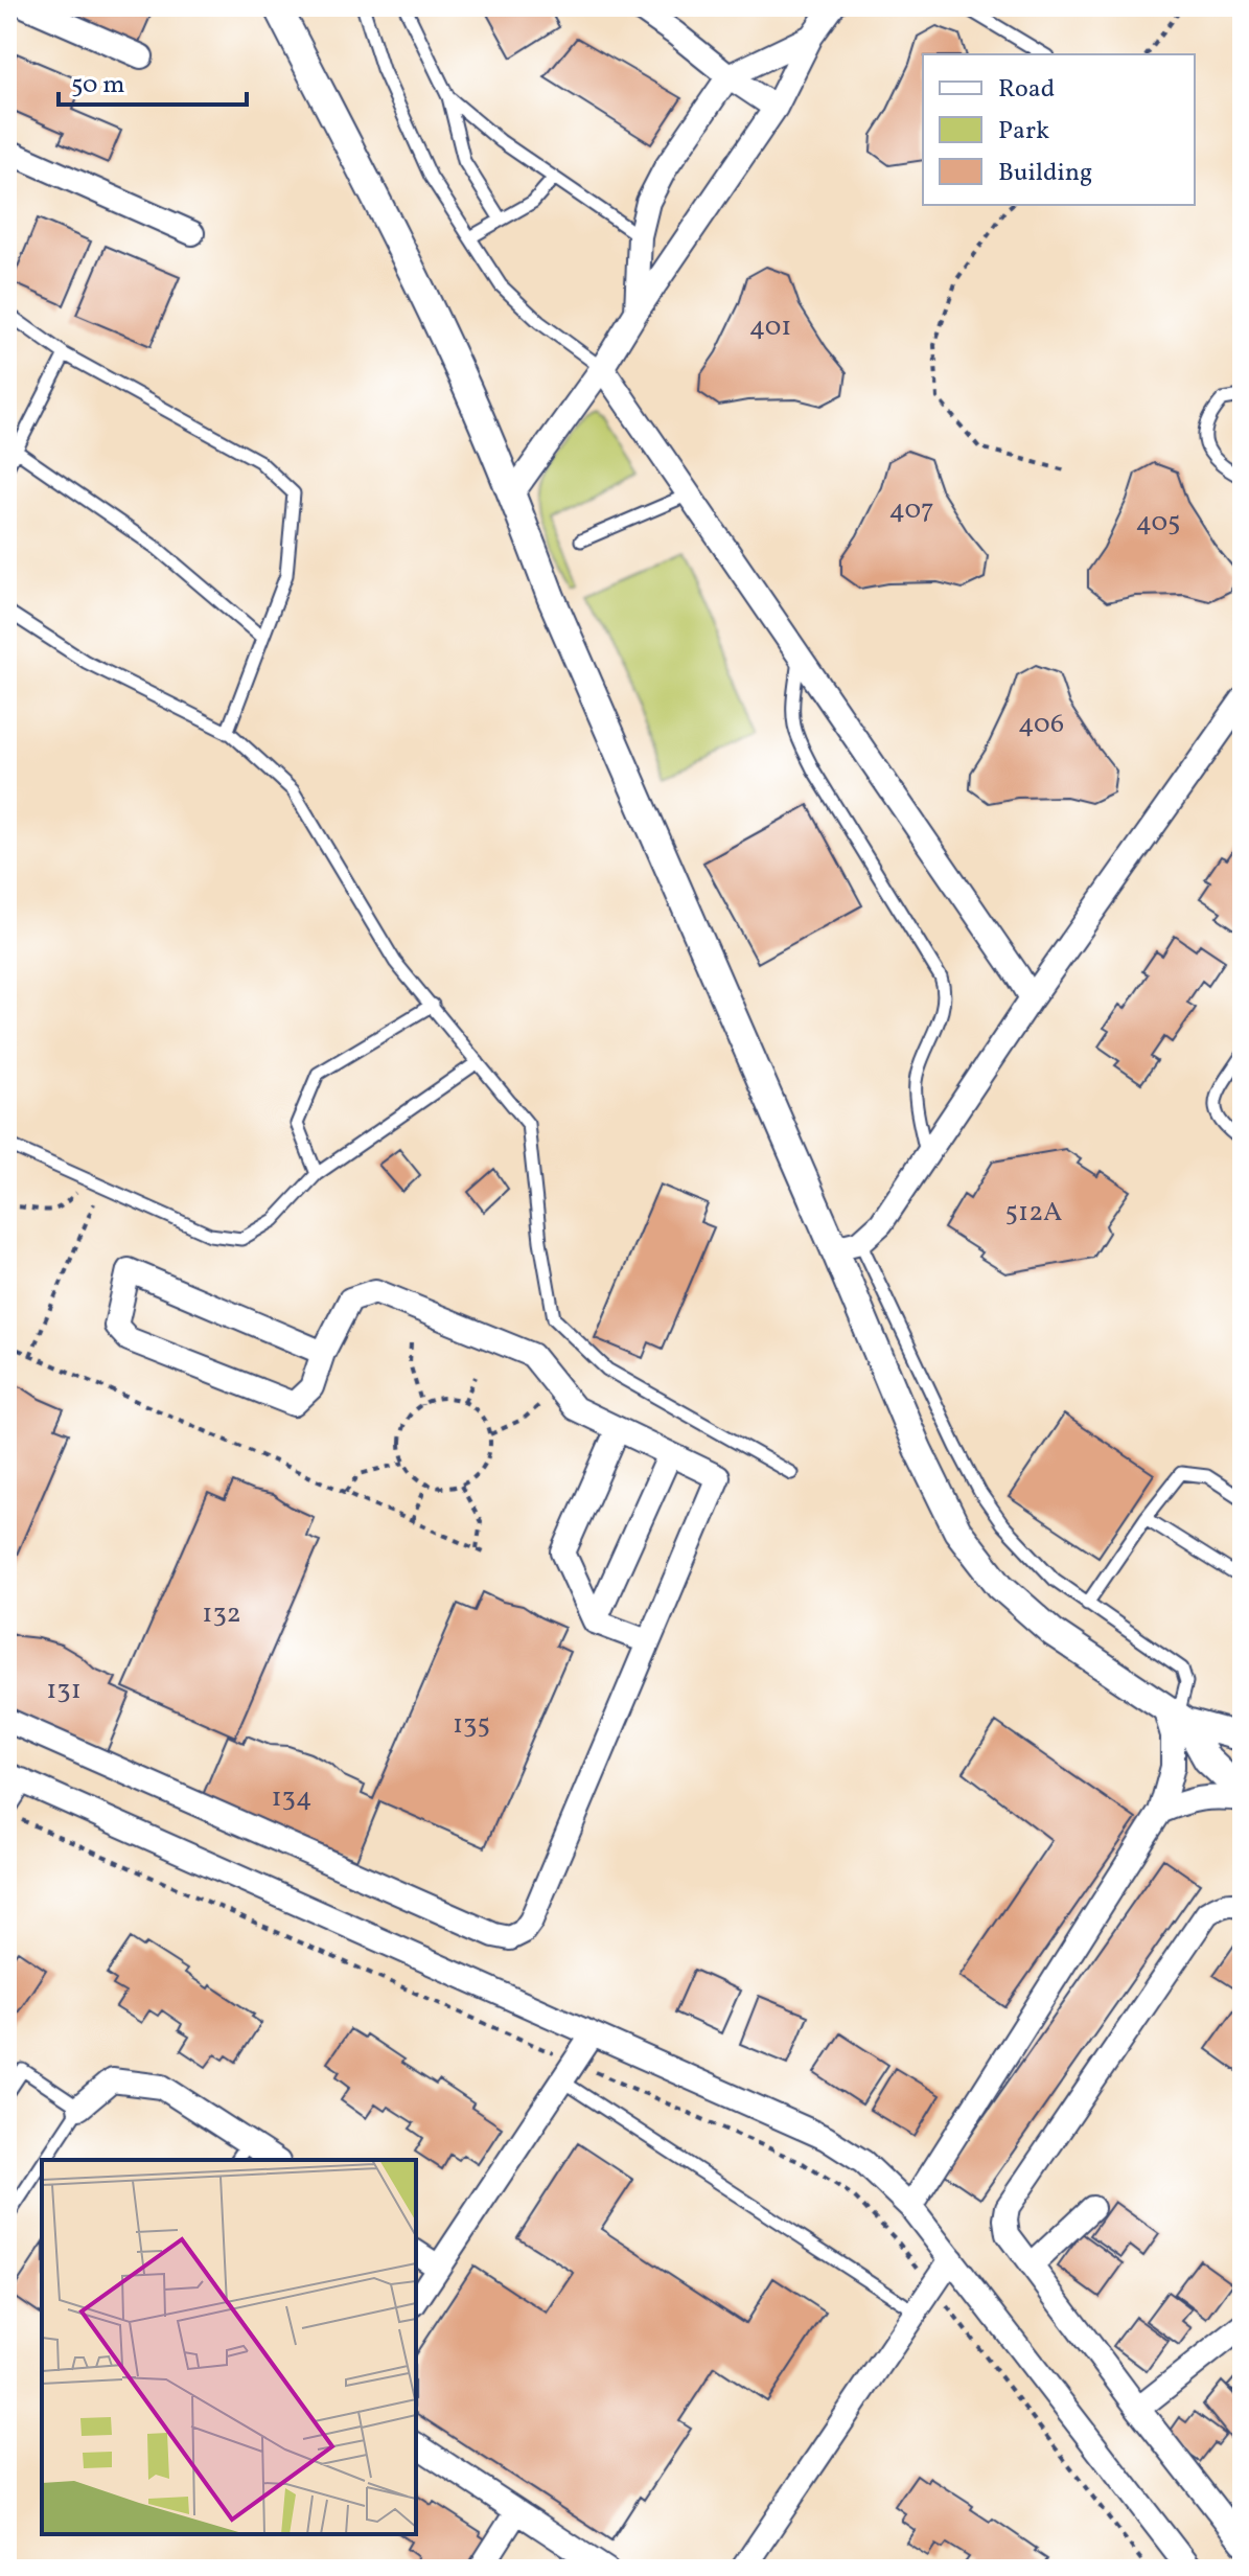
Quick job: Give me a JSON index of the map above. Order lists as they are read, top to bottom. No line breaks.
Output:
{"house_numbers":["401","407","405","406","512А","132","131","135","134"],"legend":["Road","Park","Building"],"scale_bar":"50 m"}
